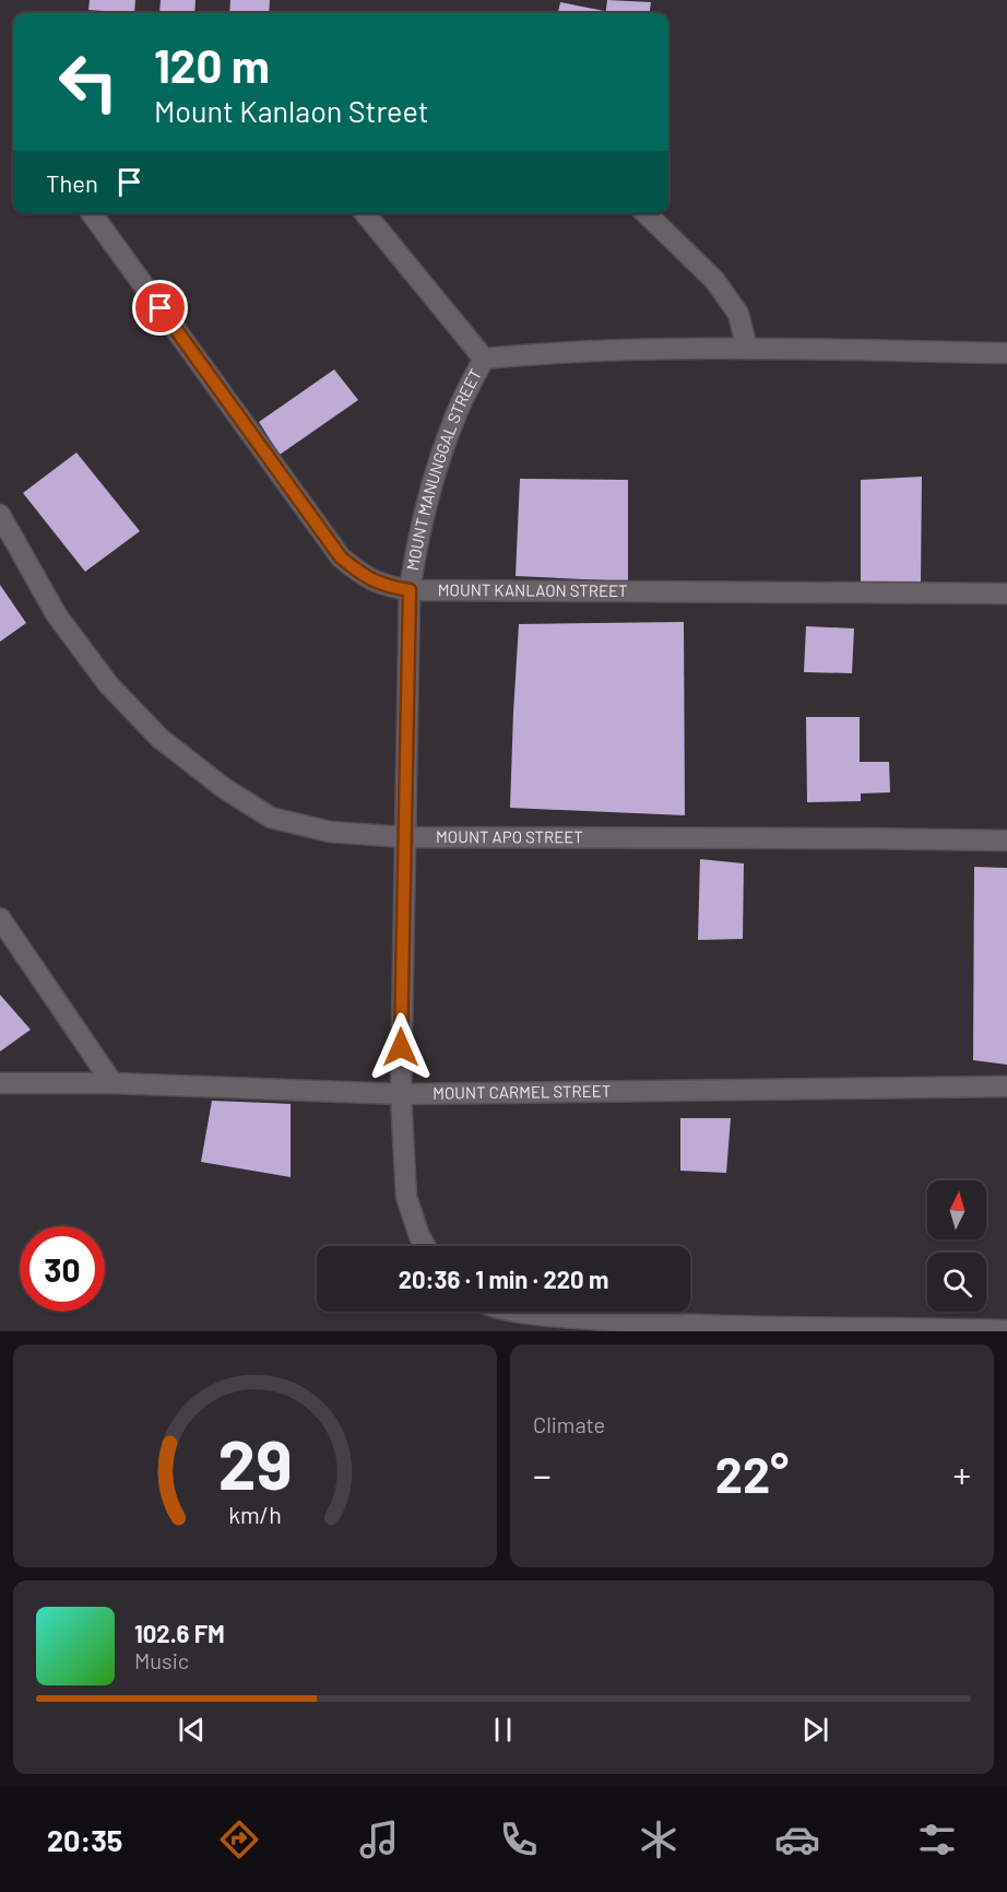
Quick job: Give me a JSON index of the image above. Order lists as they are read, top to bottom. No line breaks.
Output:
{"streets":{"street":["MOUNT MANUNGGAL STREET","MOUNT KANLAON STREET","MOUNT APO STREET","MOUNT CARMEL STREET"]},"crossings":[["MOUNT MANUNGGAL STREET","MOUNT KANLAON STREET"],["MOUNT MANUNGGAL STREET","MOUNT APO STREET"],["MOUNT MANUNGGAL STREET","MOUNT CARMEL STREET"]],"north":"top","page":{"turn":["120 m","Mount Kanlaon Street"],"then":"Then","limit":"30","trip":"20:36 · 1 min · 220 m","tile":"Climate","heat":["−","22°","+"],"song":["102.6 FM","Music"],"tabs":"20:35","gauge":["29","km/h"]}}
